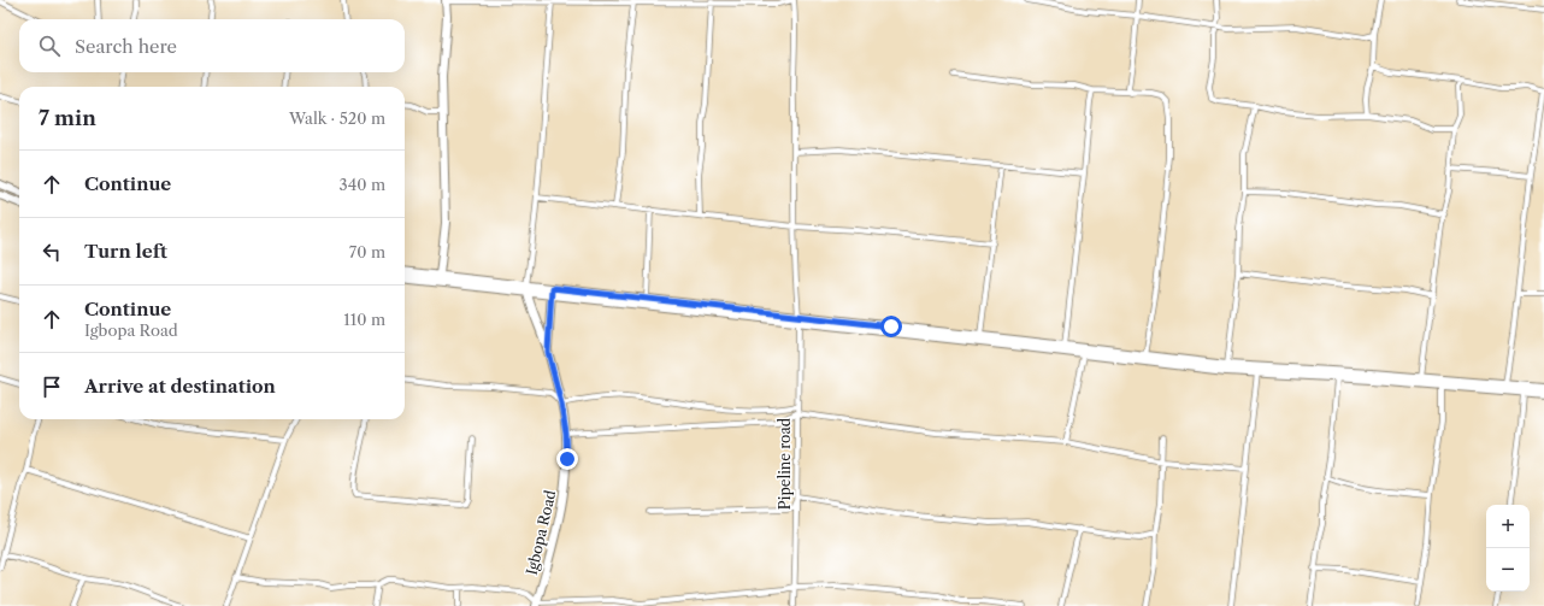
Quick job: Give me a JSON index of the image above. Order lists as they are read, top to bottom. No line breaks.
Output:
{"streets":{"main road":["Igbopa Road"],"street":["Pipeline road"]},"page":{"search":"Search here","heading":["7 min","Walk · 520 m"],"list":[["Continue","340 m"],["Turn left","70 m"],["Continue","Igbopa Road","110 m"],"Arrive at destination"],"map_buttons":["+","−"]}}
